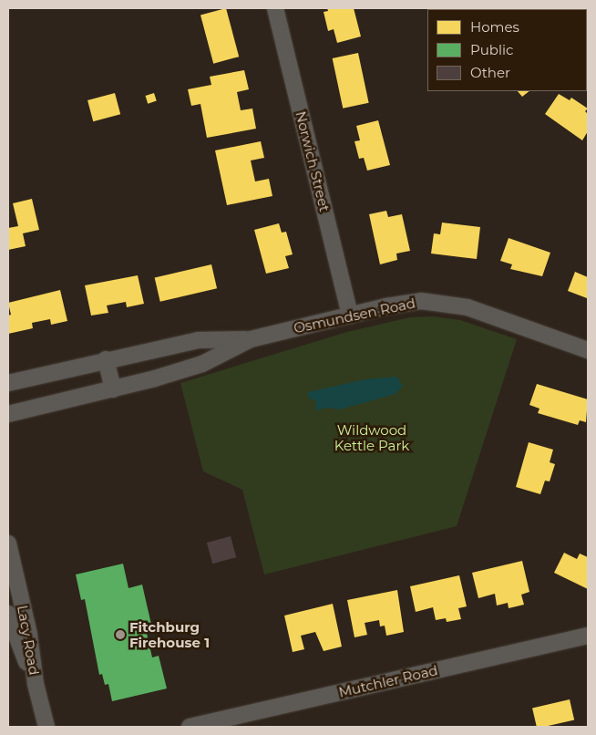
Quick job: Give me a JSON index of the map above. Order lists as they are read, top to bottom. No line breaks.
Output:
{"streets":{"street":["Norwich Street","Osmundsen Road","Lacy Road","Mutchler Road"]},"crossings":[["Norwich Street","Osmundsen Road"]],"parks":["Wildwood Kettle Park"],"places":["Fitchburg Firehouse 1"],"legend":["Homes","Public","Other"]}
